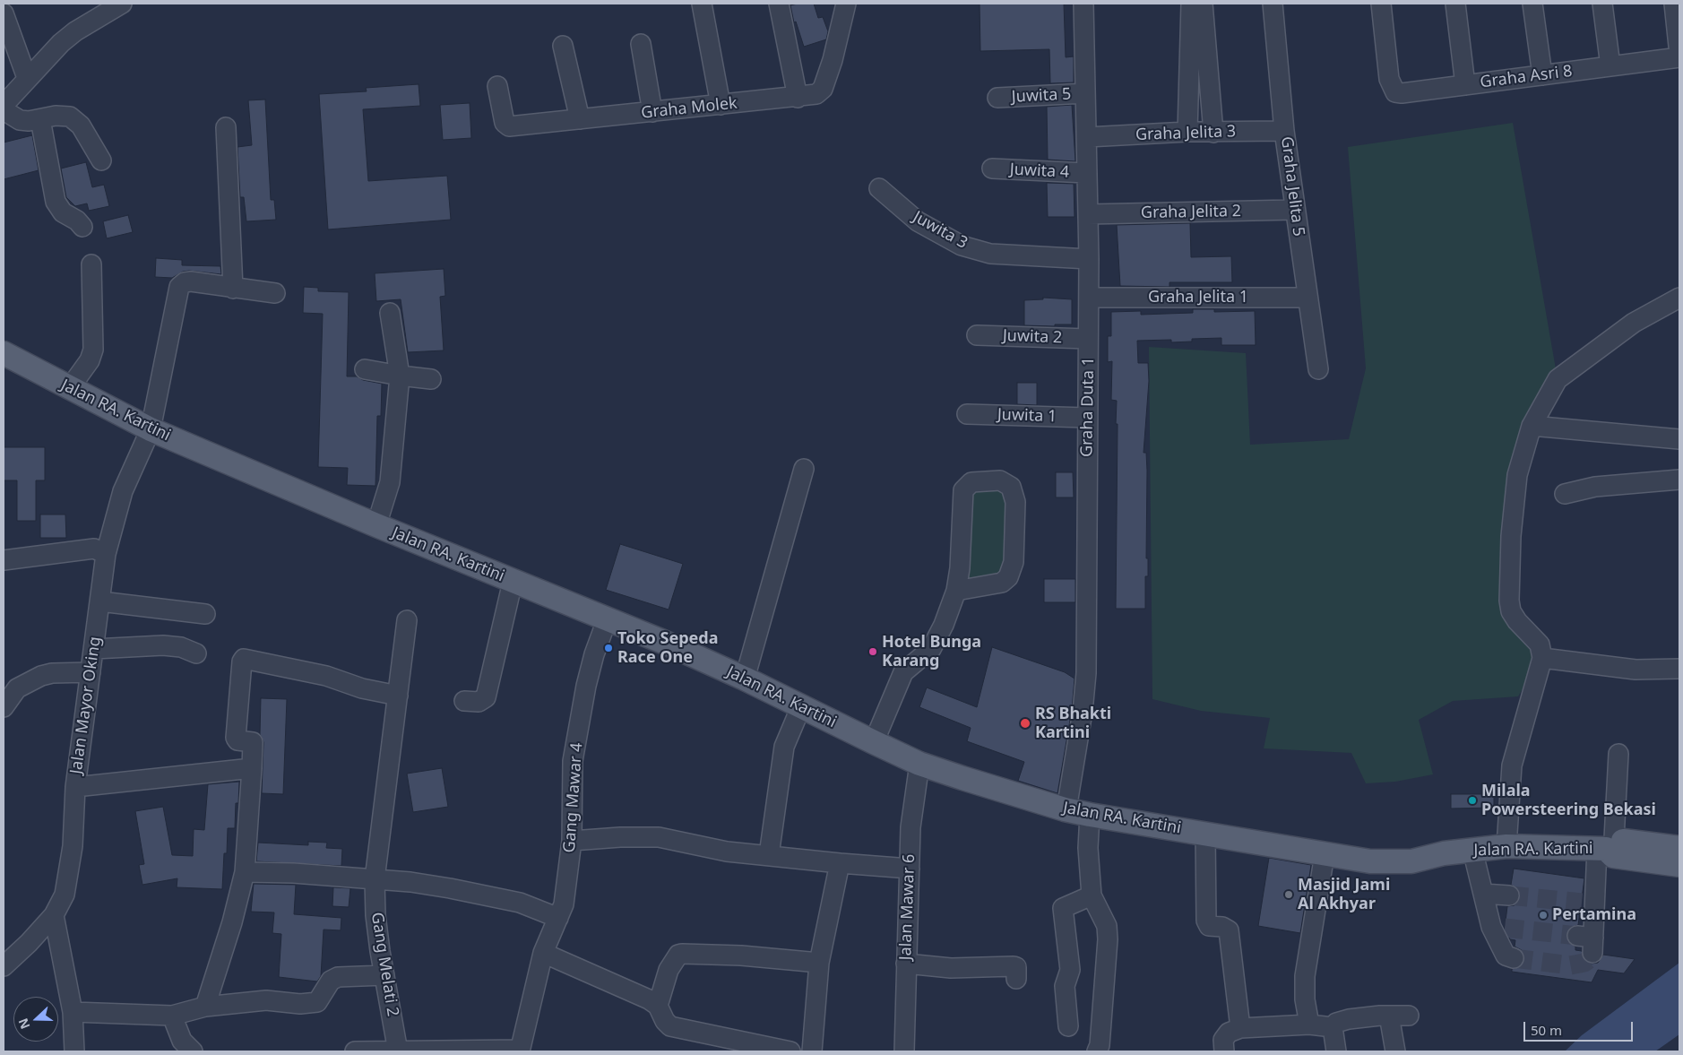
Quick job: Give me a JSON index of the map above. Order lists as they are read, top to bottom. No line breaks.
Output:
{"streets":{"main road":["Jalan RA. Kartini"],"street":["Graha Asri 8","Juwita 5","Graha Molek","Graha Jelita 3","Juwita 4","Graha Jelita 5","Graha Jelita 2","Juwita 3","Graha Jelita 1","Juwita 2","Graha Duta 1","Juwita 1","Jalan Mayor Oking","Gang Mawar 4","Jalan Mawar 6","Gang Melati 2"]},"crossings":[["Juwita 5","Graha Duta 1"],["Graha Jelita 3","Graha Jelita 5"],["Graha Jelita 3","Graha Duta 1"],["Juwita 4","Graha Duta 1"],["Graha Jelita 5","Graha Jelita 2"],["Graha Jelita 5","Graha Jelita 1"],["Graha Jelita 2","Graha Duta 1"],["Juwita 3","Graha Duta 1"],["Graha Jelita 1","Graha Duta 1"],["Juwita 2","Graha Duta 1"],["Graha Duta 1","Jalan RA. Kartini"],["Graha Duta 1","Juwita 1"],["Jalan RA. Kartini","Jalan Mayor Oking"],["Jalan RA. Kartini","Gang Mawar 4"],["Jalan RA. Kartini","Jalan Mawar 6"]],"places":["Toko Sepeda Race One","Hotel Bunga Karang","RS Bhakti Kartini","Milala Powersteering Bekasi","Masjid Jami Al Akhyar","Pertamina"],"scale_bar":"50 m","north":"left"}
